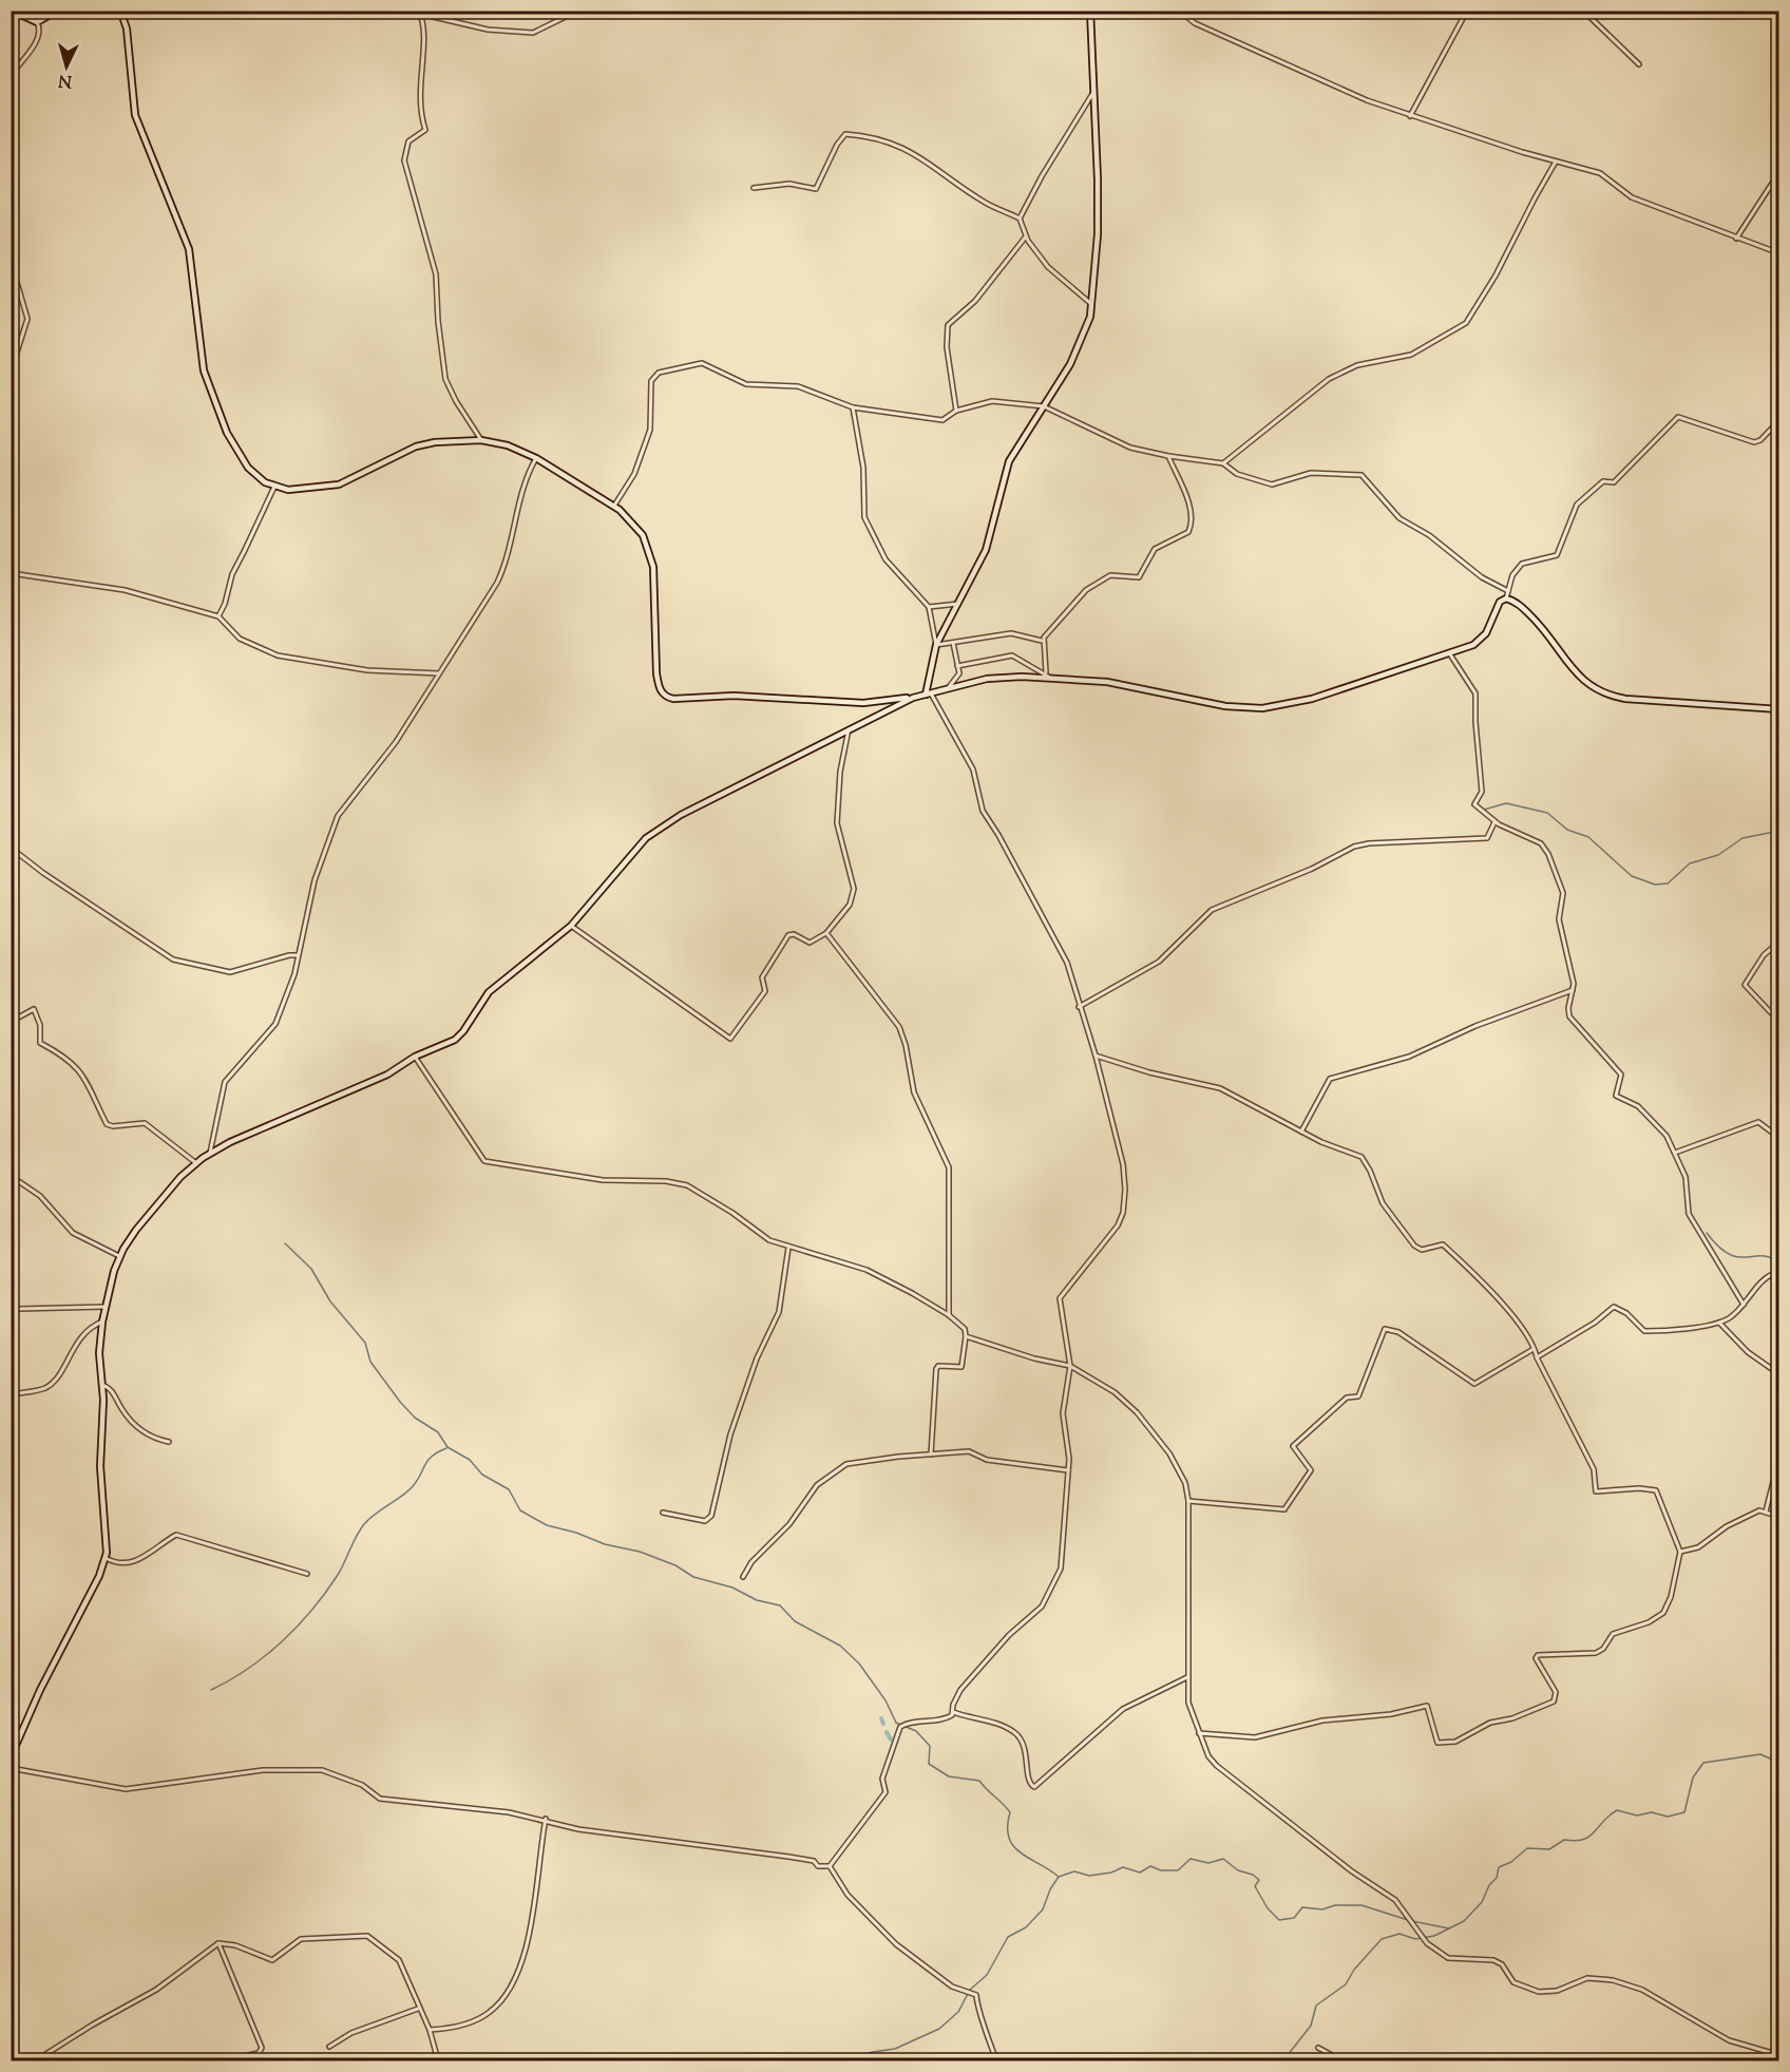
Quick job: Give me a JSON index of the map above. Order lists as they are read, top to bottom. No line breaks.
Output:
{"north":"bottom"}
